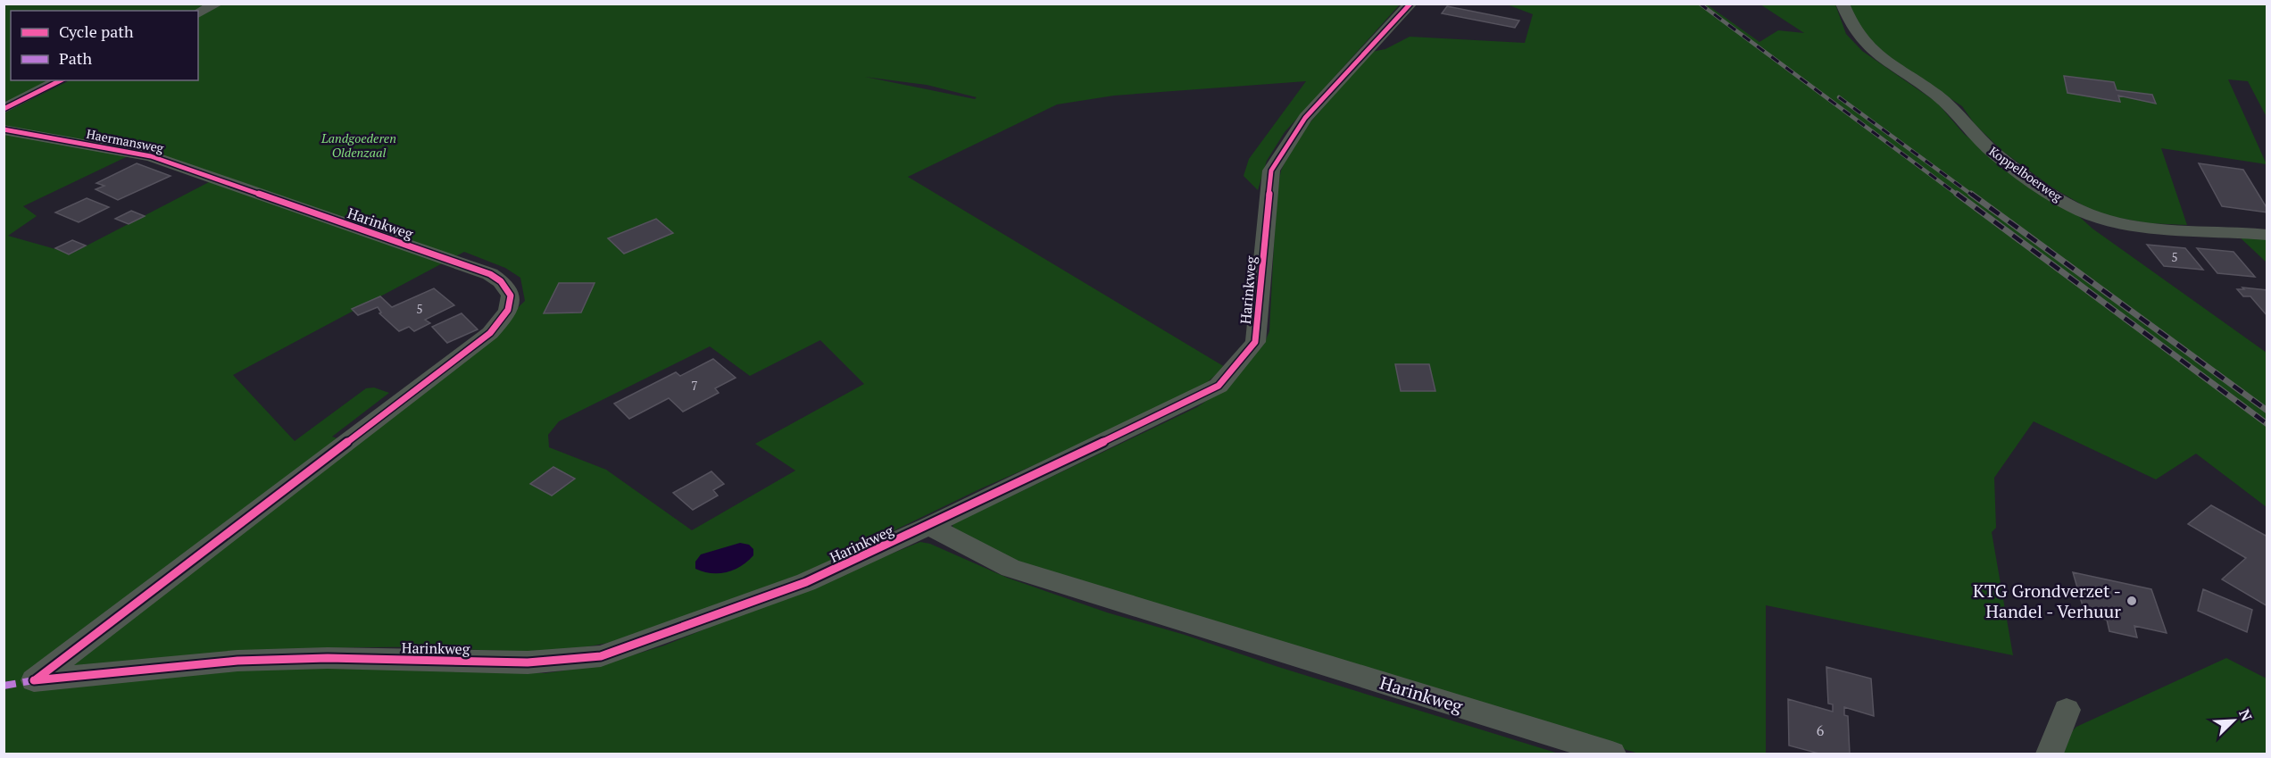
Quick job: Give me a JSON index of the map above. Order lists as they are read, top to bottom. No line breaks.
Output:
{"streets":{"street":["Haermansweg","Koppelboerweg","Harinkweg"]},"crossings":[["Haermansweg","Harinkweg"]],"parks":["Landgoederen Oldenzaal"],"places":["KTG Grondverzet - Handel - Verhuur"],"house_numbers":["5","5","7","6"],"legend":["Cycle path","Path"],"north":"top right"}
